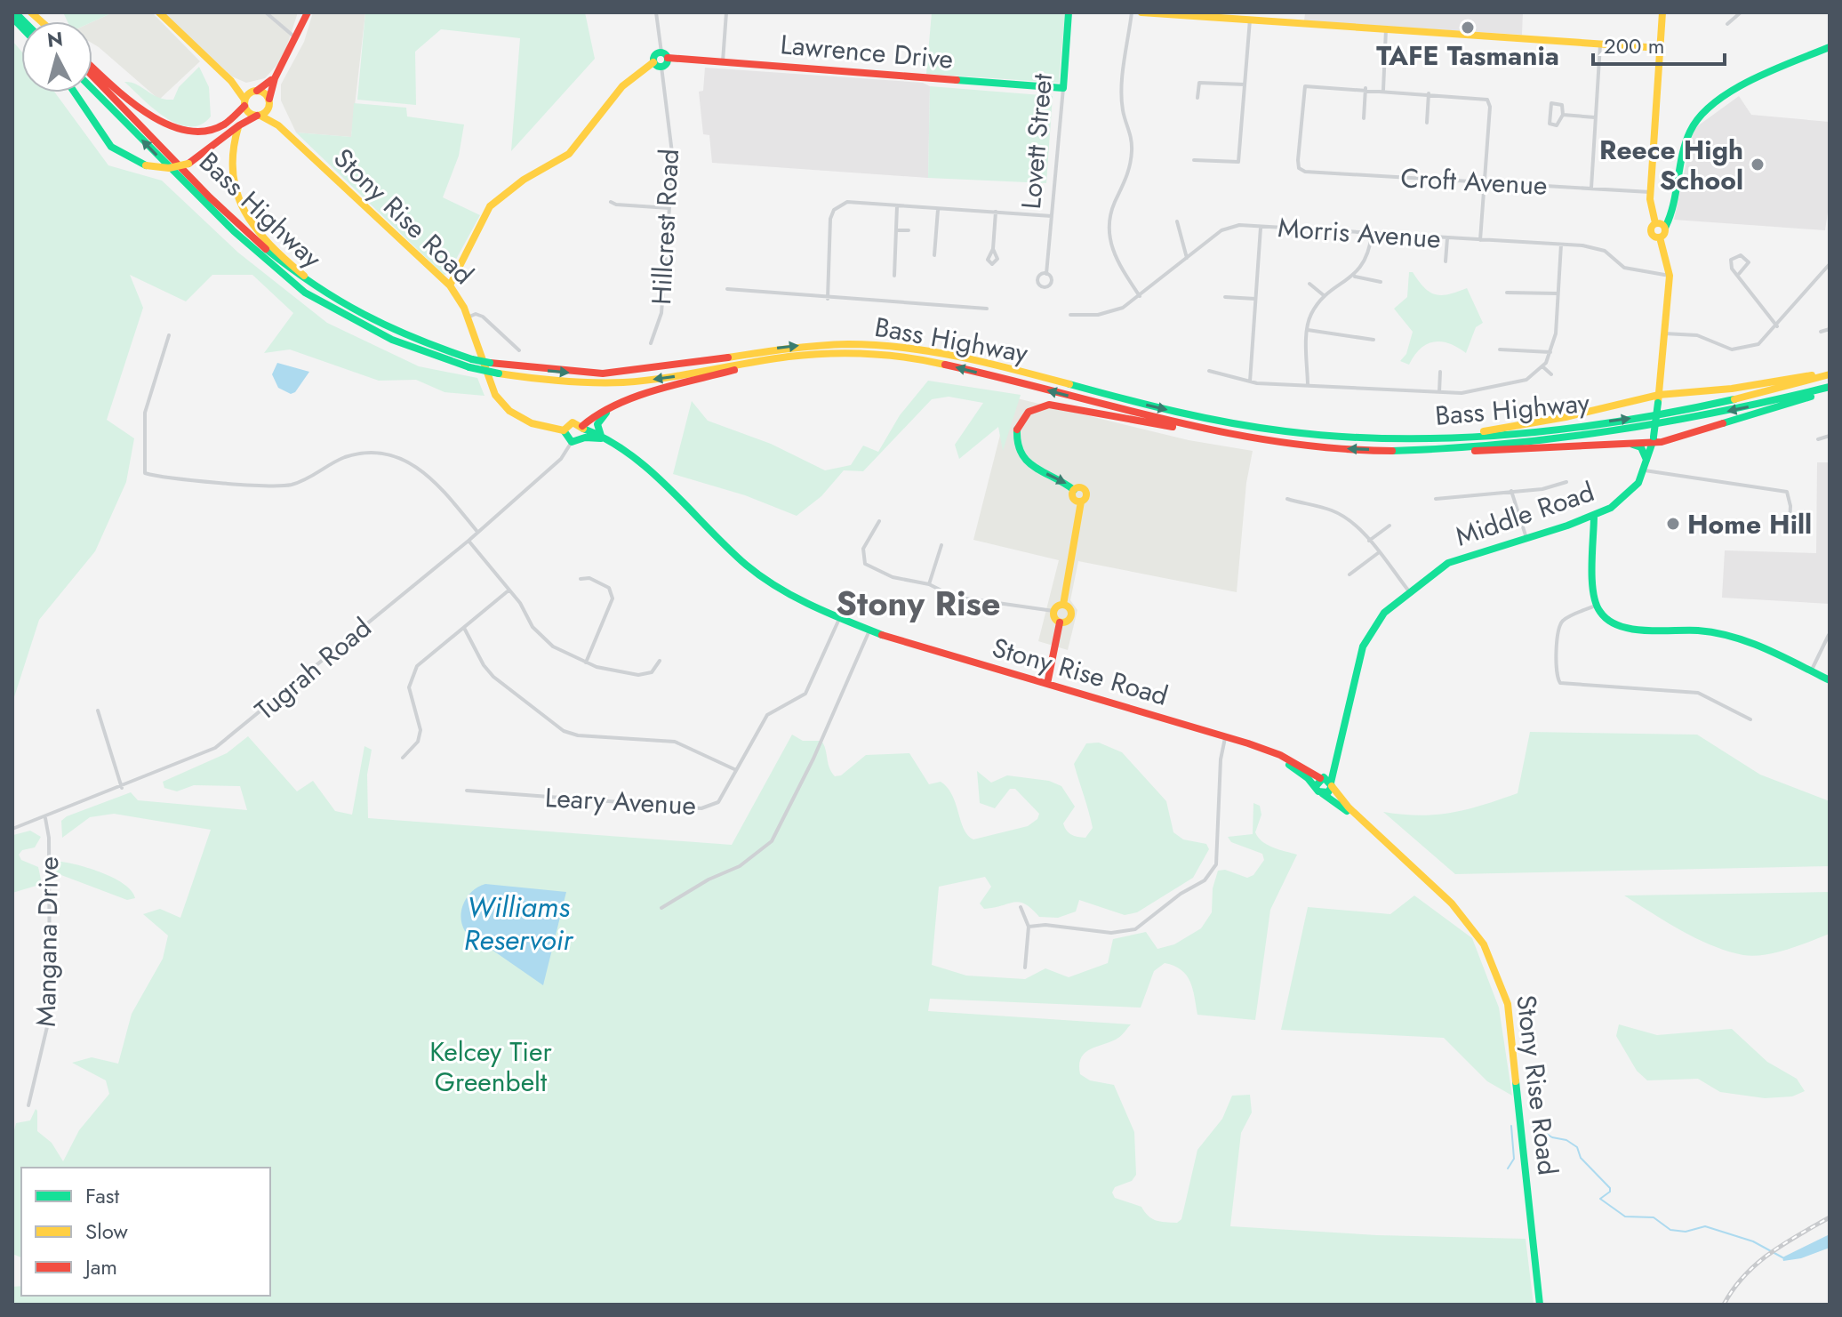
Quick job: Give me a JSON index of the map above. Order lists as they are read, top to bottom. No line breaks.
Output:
{"streets":{"main road":["Lawrence Drive","Lovett Street","Bass Highway","Stony Rise Road","Middle Road"],"street":["Croft Avenue","Hillcrest Road","Morris Avenue","Tugrah Road","Leary Avenue","Mangana Drive"]},"crossings":[["Lawrence Drive","Lovett Street"],["Stony Rise Road","Middle Road"],["Stony Rise Road","Tugrah Road"],["Stony Rise Road","Leary Avenue"],["Morris Avenue","Middle Road"],["Tugrah Road","Mangana Drive"]],"districts":["Stony Rise"],"water":["Williams Reservoir"],"parks":["Kelcey Tier Greenbelt"],"places":["TAFE Tasmania","Reece High School","Home Hill"],"legend":["Fast","Slow","Jam"],"scale_bar":"200 m","north":"top"}
